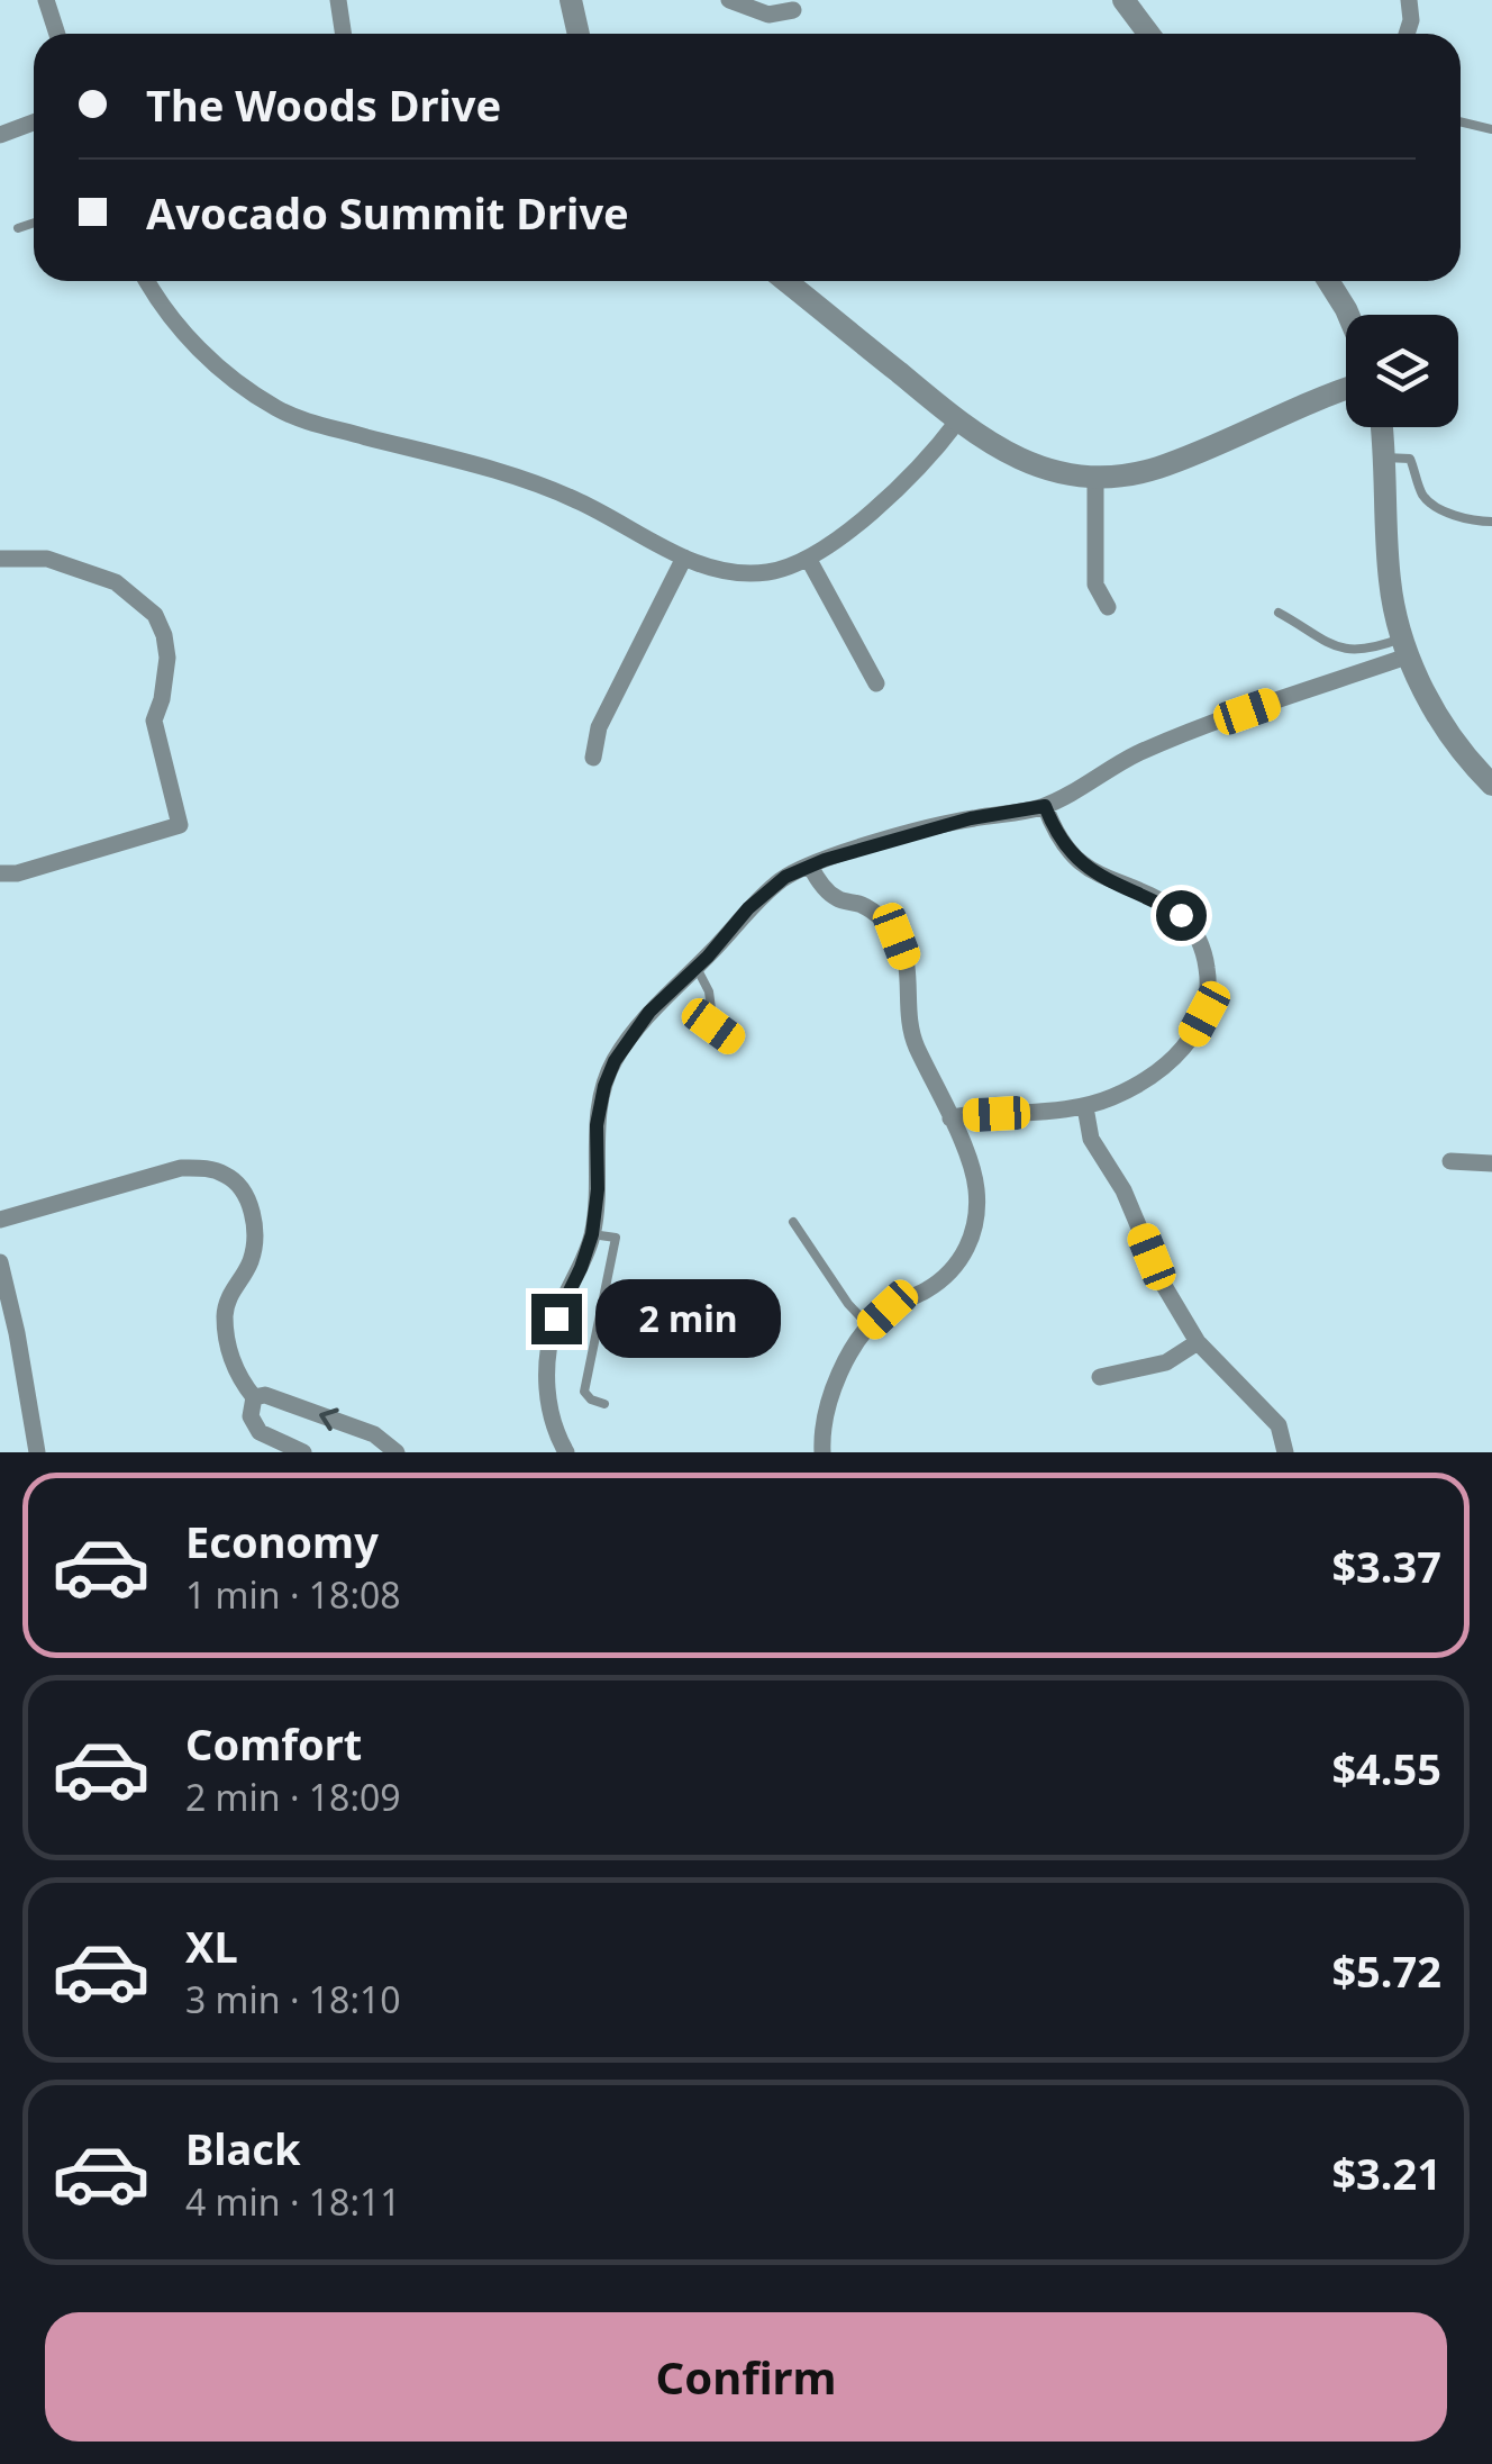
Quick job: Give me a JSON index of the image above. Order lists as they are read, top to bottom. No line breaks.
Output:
{"page":{"banner":["The Woods Drive","Avocado Summit Drive"],"bubble":"2 min","list":[{"name":"Economy","note":"1 min · 18:08","value":"$3.37"},{"name":"Comfort","note":"2 min · 18:09","value":"$4.55"},{"name":"XL","note":"3 min · 18:10","value":"$5.72"},{"name":"Black","note":"4 min · 18:11","value":"$3.21"}],"buttons":"Confirm"}}
